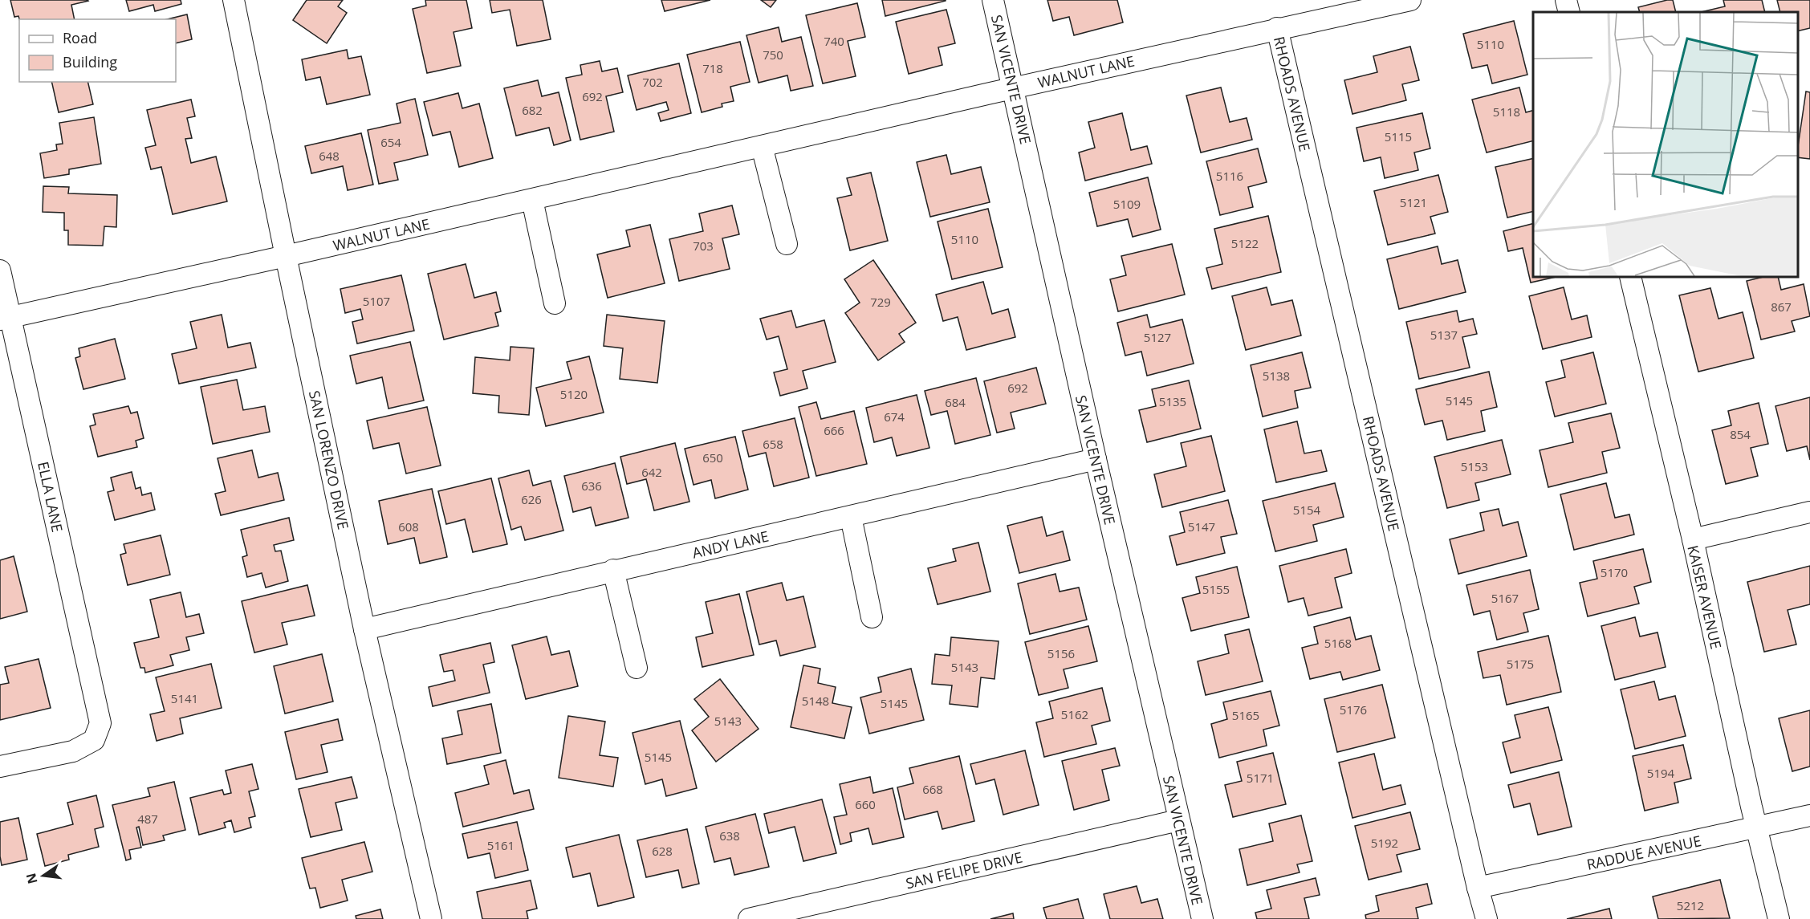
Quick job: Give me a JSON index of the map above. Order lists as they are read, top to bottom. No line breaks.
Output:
{"streets":{"street":["WALNUT LANE","SAN VICENTE DRIVE","RHOADS AVENUE","SAN LORENZO DRIVE","ELLA LANE","ANDY LANE","KAISER AVENUE","RADDUE AVENUE","SAN FELIPE DRIVE"]},"crossings":[["WALNUT LANE","SAN VICENTE DRIVE"],["WALNUT LANE","RHOADS AVENUE"],["WALNUT LANE","SAN LORENZO DRIVE"],["WALNUT LANE","ELLA LANE"],["SAN VICENTE DRIVE","ANDY LANE"],["SAN VICENTE DRIVE","SAN FELIPE DRIVE"],["RHOADS AVENUE","RADDUE AVENUE"],["SAN LORENZO DRIVE","ANDY LANE"],["KAISER AVENUE","RADDUE AVENUE"]],"house_numbers":["740","5110","750","718","702","692","682","5118","5115","654","648","5116","5121","5109","5110","5122","703","5107","729","867","5137","5127","5138","692","5120","5145","5135","684","674","666","854","658","650","5153","642","636","626","5154","608","5147","5170","5155","5167","5168","5156","5175","5143","5141","5148","5145","5176","5162","5165","5143","5145","5194","5171","668","660","487","638","5192","5161","628","5212"],"legend":["Road","Building"],"north":"left"}
